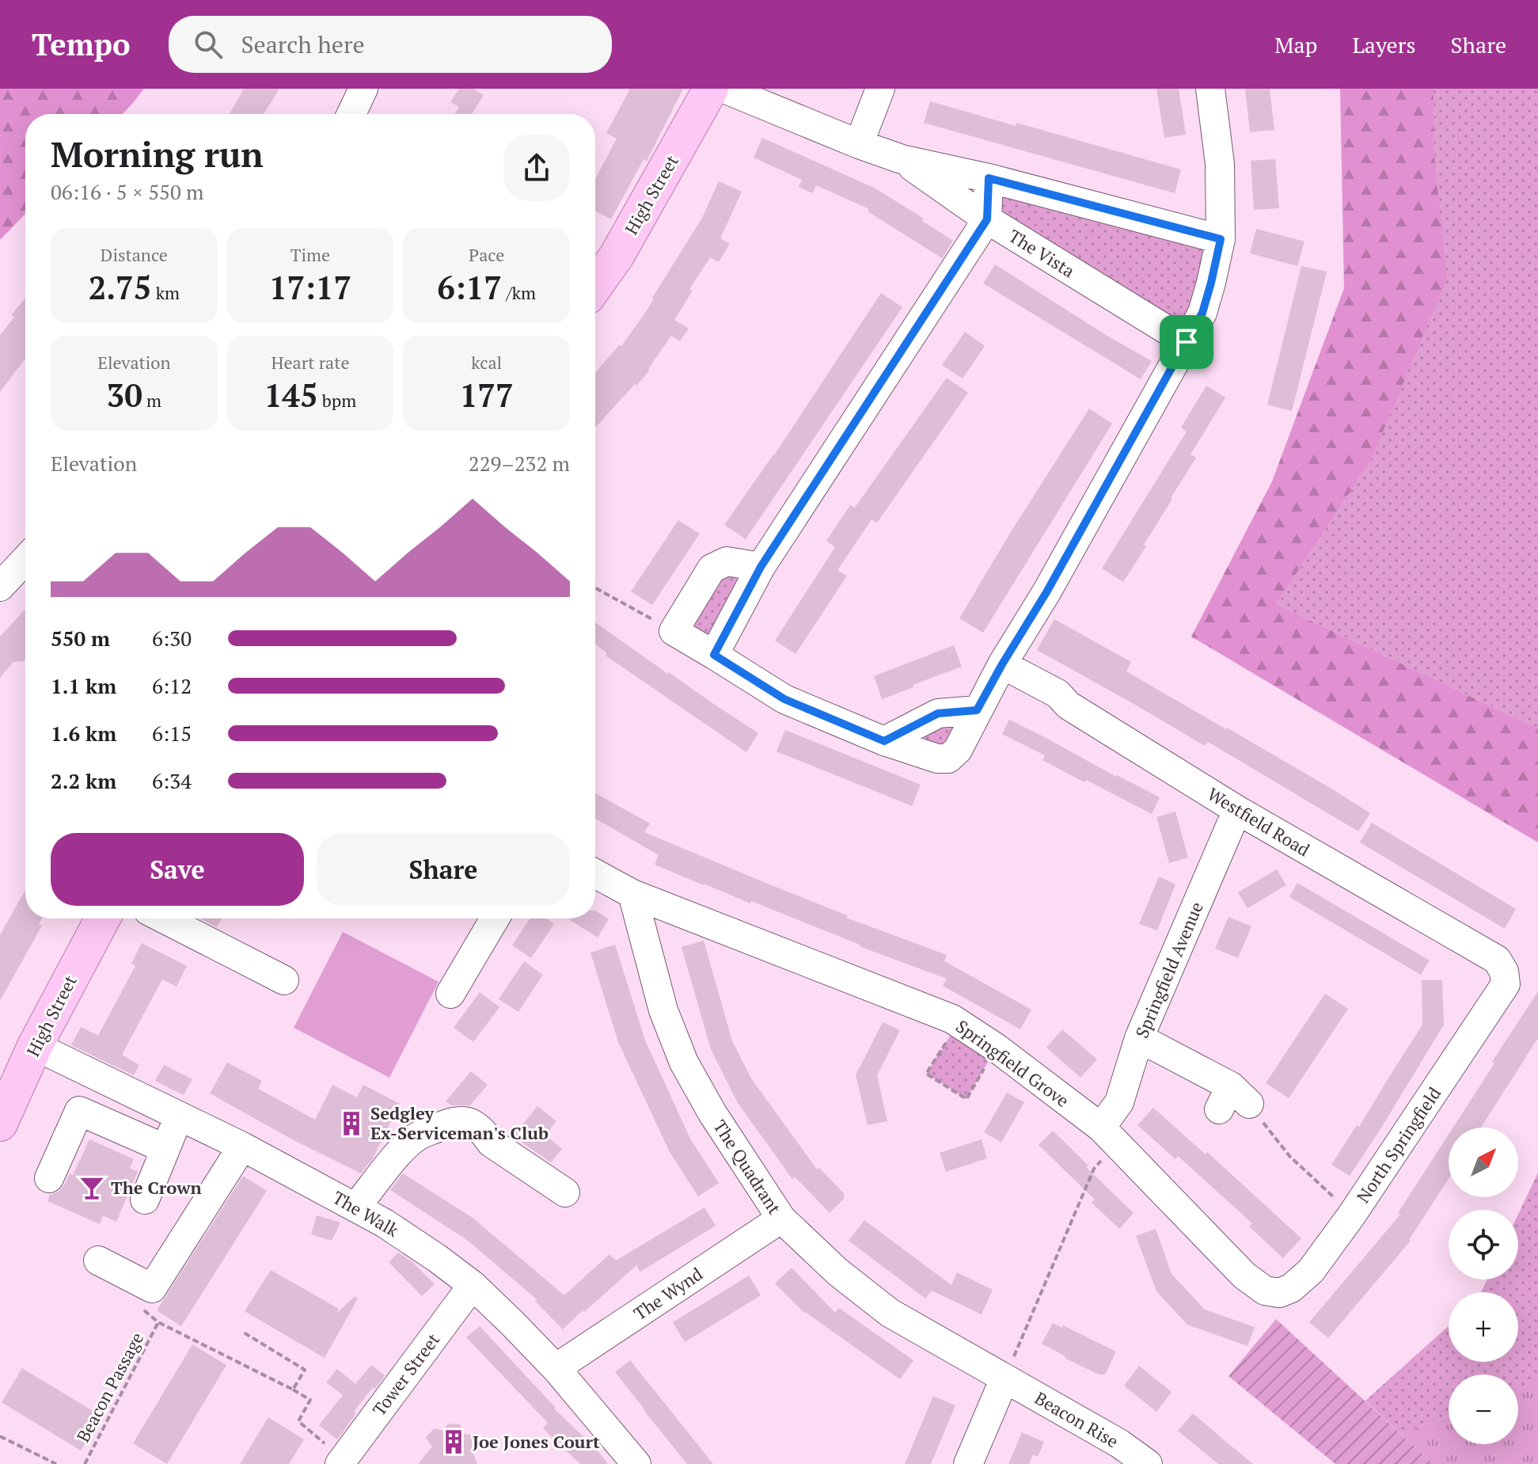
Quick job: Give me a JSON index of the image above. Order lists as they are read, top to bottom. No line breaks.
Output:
{"streets":{"main road":["High Street"],"street":["The Vista","Westfield Road","Springfield Avenue","Springfield Grove","North Springfield","The Quadrant","The Walk","The Wynd","Tower Street","Beacon Rise"],"path":["Beacon Passage"]},"crossings":[["High Street","The Walk"],["Westfield Road","Springfield Avenue"],["Westfield Road","North Springfield"],["Springfield Avenue","Springfield Grove"],["Springfield Grove","North Springfield"],["Springfield Grove","The Quadrant"],["The Quadrant","The Wynd"],["The Quadrant","Beacon Rise"],["The Walk","The Wynd"],["The Walk","Tower Street"]],"places":{"building":["Sedgley Ex-Serviceman's Club","Joe Jones Court"],"bar":["The Crown"]},"north":"top right","page":{"header":"Tempo","search":"Search here","nav":["Map","Layers","Share"],"heading":["Morning run","06:16 · 5 × 550 m"],"stats":[["Distance","2.75 km"],["Time","17:17"],["Pace","6:17 /km"],["Elevation","30 m"],["Heart rate","145 bpm"],["kcal","177"]],"chart":["Elevation","229–232 m"],"list":[{"name":"550 m","note":"6:30"},{"name":"1.1 km","note":"6:12"},{"name":"1.6 km","note":"6:15"},{"name":"2.2 km","note":"6:34"}],"buttons":["Save","Share"],"map_buttons":["+","−"]}}
